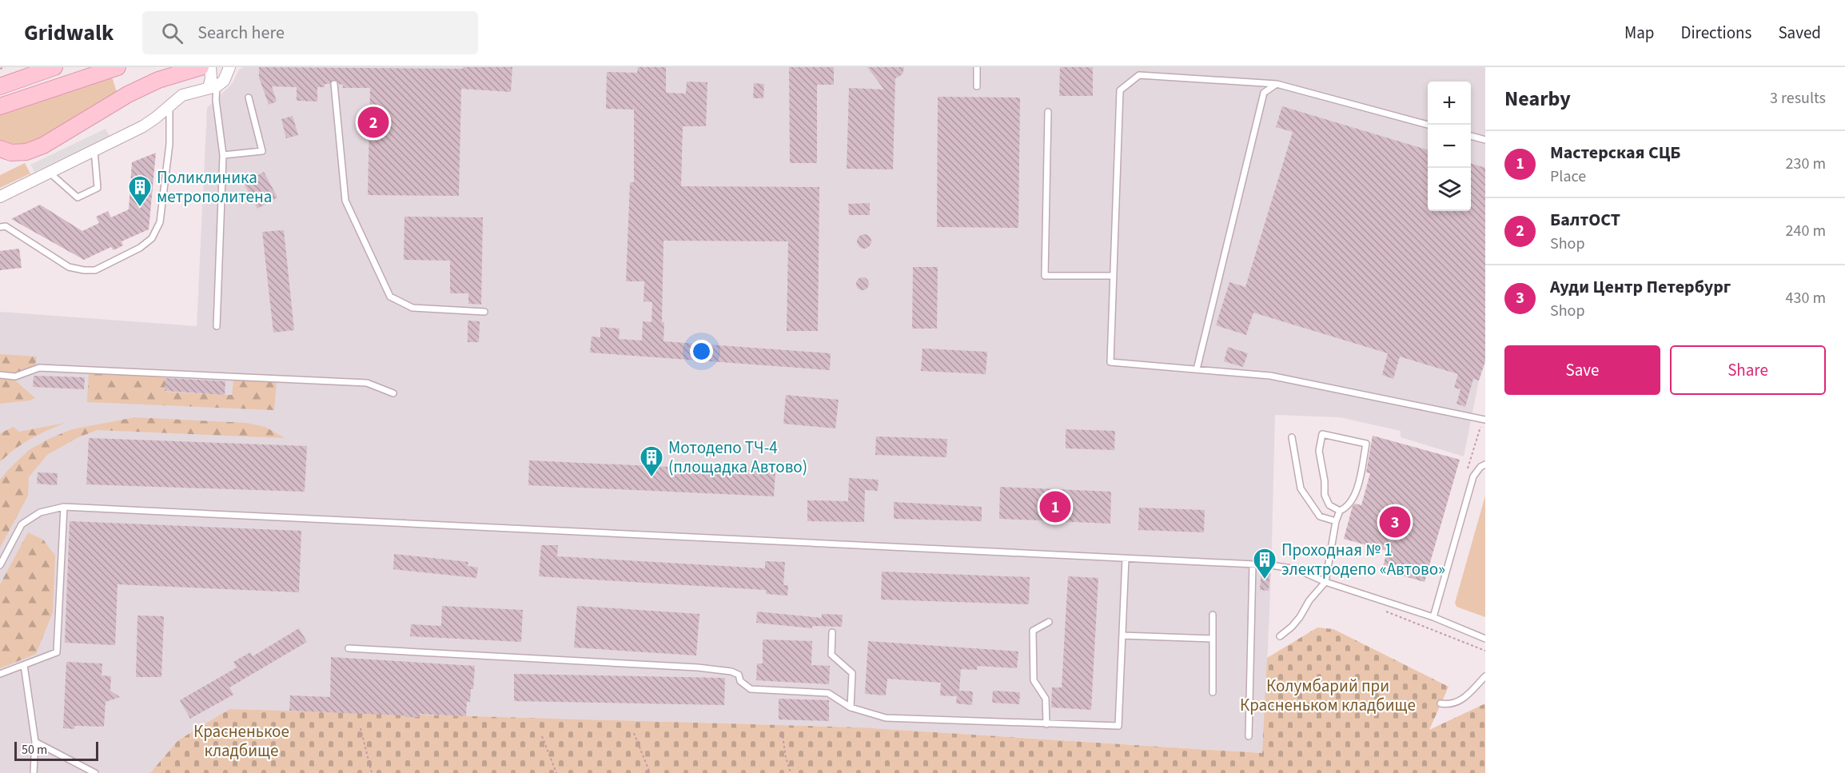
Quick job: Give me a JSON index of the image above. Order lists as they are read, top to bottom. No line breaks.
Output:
{"parks":["Колумбарий при Красненьком кладбище","Красненькое кладбище"],"places":{"building":["Поликлиника метрополитена","Мотодепо ТЧ-4 (площадка Автово)","Проходная № 1 электродепо «Автово»"]},"scale_bar":"50 m","page":{"header":"Gridwalk","search":"Search here","nav":["Map","Directions","Saved"],"heading":["Nearby","3 results"],"map_buttons":["+","−"],"pins":["2","1","3"],"list":[{"mark":"1","name":"Мастерская СЦБ","note":"Place","value":"230 m"},{"mark":"2","name":"БалтОСТ","note":"Shop","value":"240 m"},{"mark":"3","name":"Ауди Центр Петербург","note":"Shop","value":"430 m"}],"buttons":["Save","Share"],"scale":"50 m"}}
